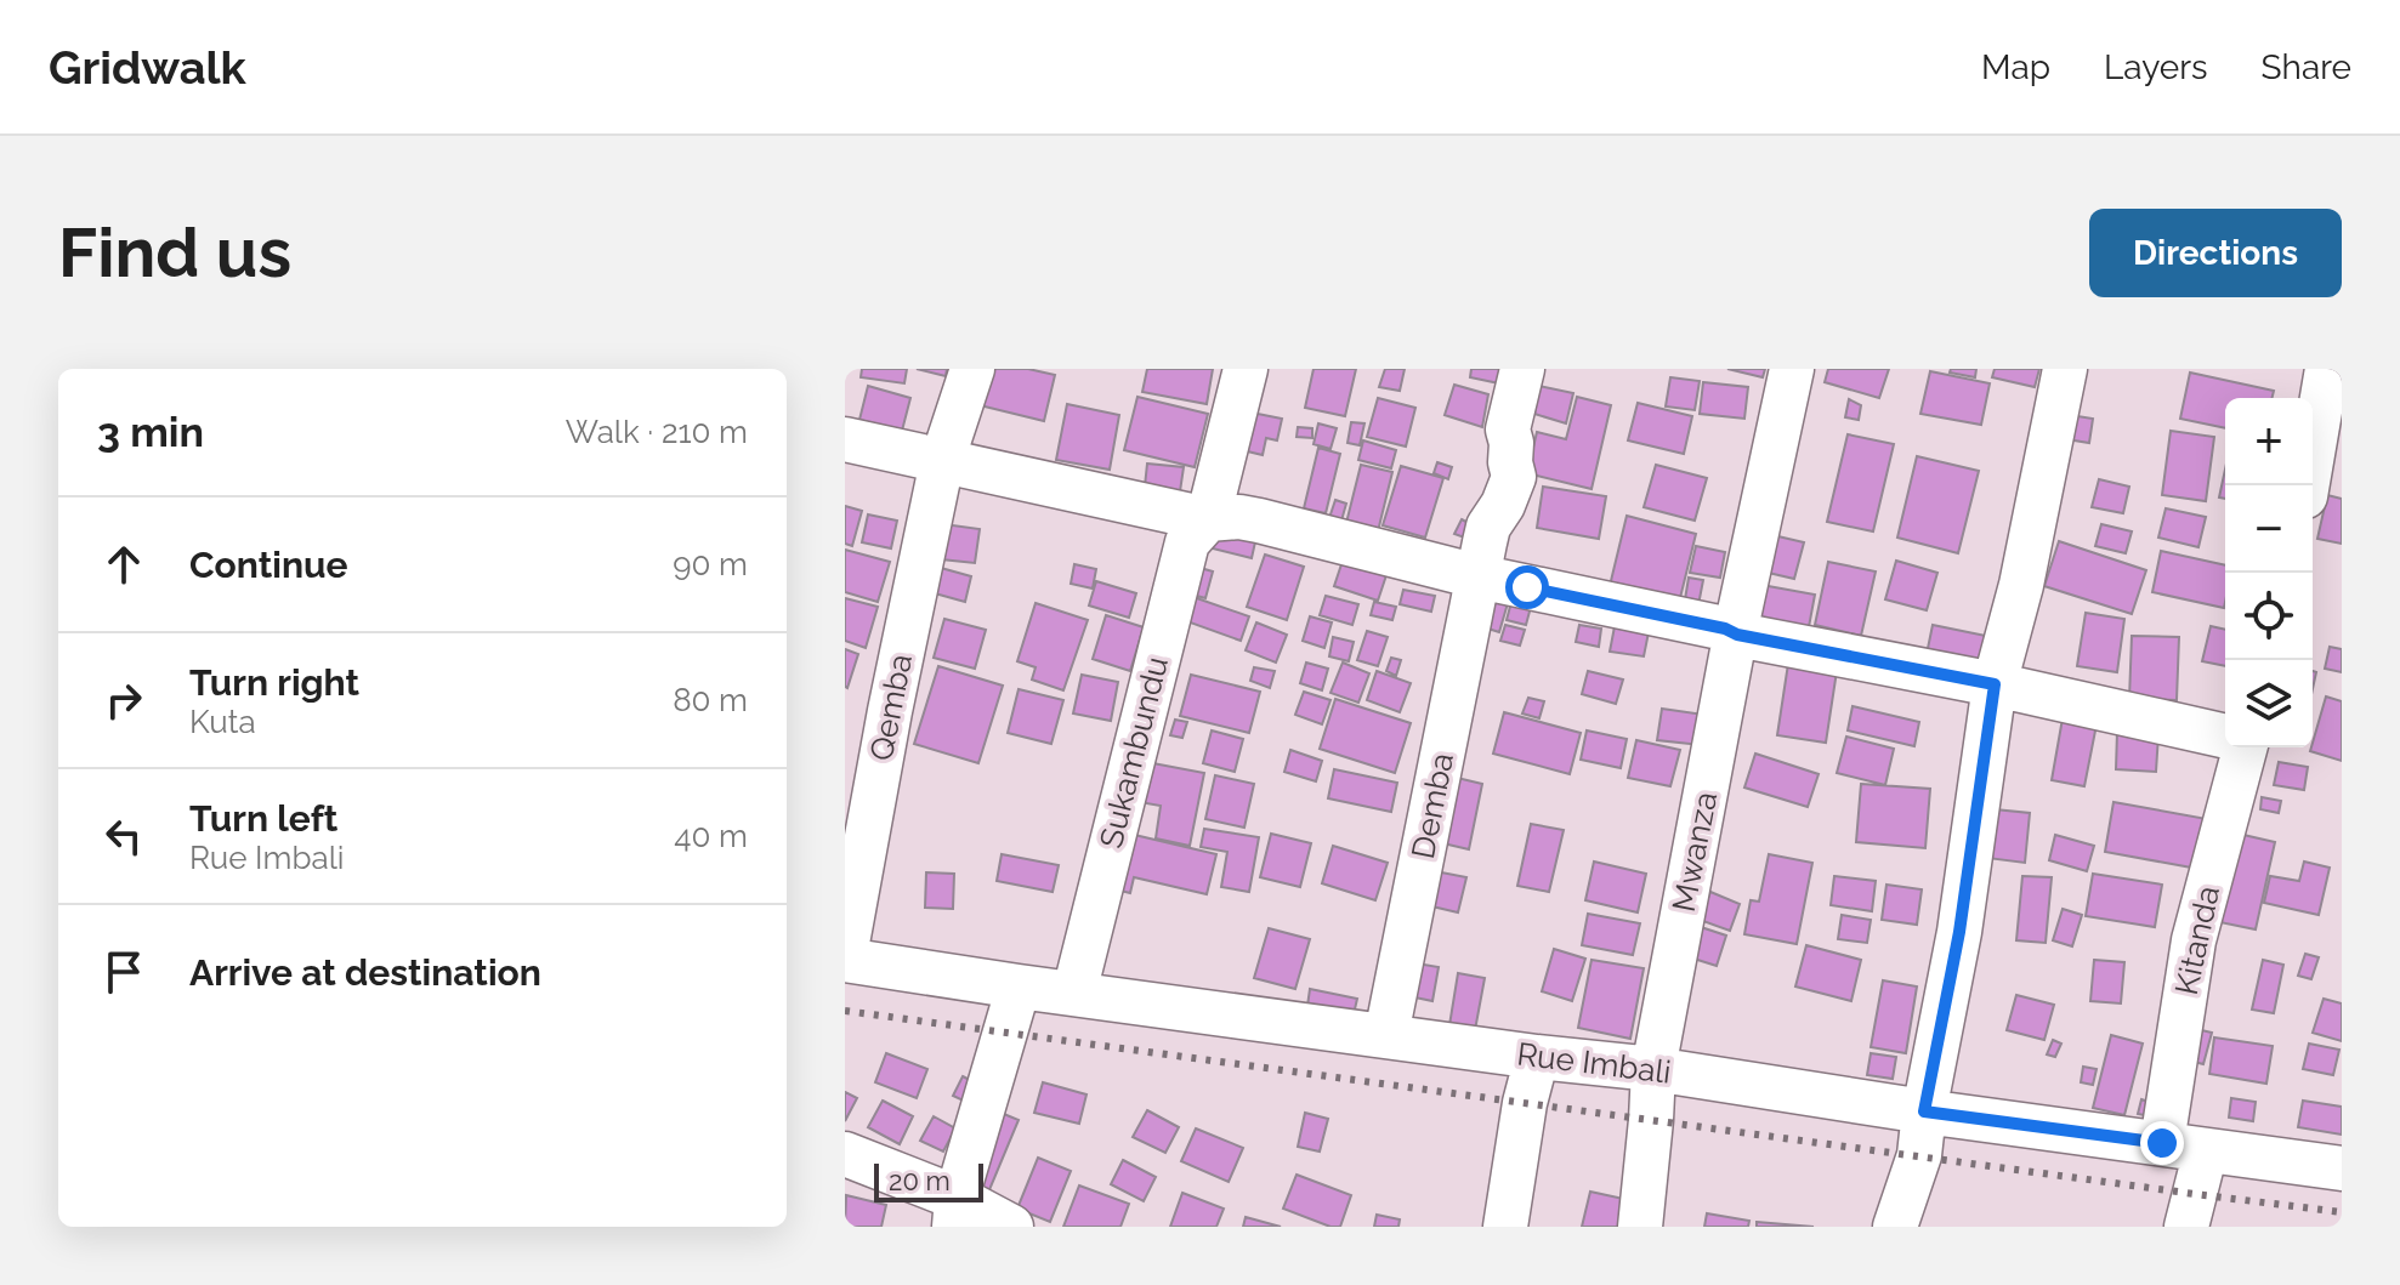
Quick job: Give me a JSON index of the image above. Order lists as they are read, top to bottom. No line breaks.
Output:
{"streets":{"street":["Qemba","Sukambundu","Demba","Mwanza","Kitanda","Rue Imbali"]},"crossings":[["Qemba","Rue Imbali"],["Sukambundu","Rue Imbali"],["Demba","Rue Imbali"],["Mwanza","Rue Imbali"],["Kitanda","Rue Imbali"]],"scale_bar":"20 m","page":{"header":"Gridwalk","nav":["Map","Layers","Share"],"buttons":"Directions","title":"Find us","heading":["3 min","Walk · 210 m"],"map_buttons":["+","−"],"list":[["Continue","90 m"],["Turn right","Kuta","80 m"],["Turn left","Rue Imbali","40 m"],"Arrive at destination"],"scale":"20 m"}}
